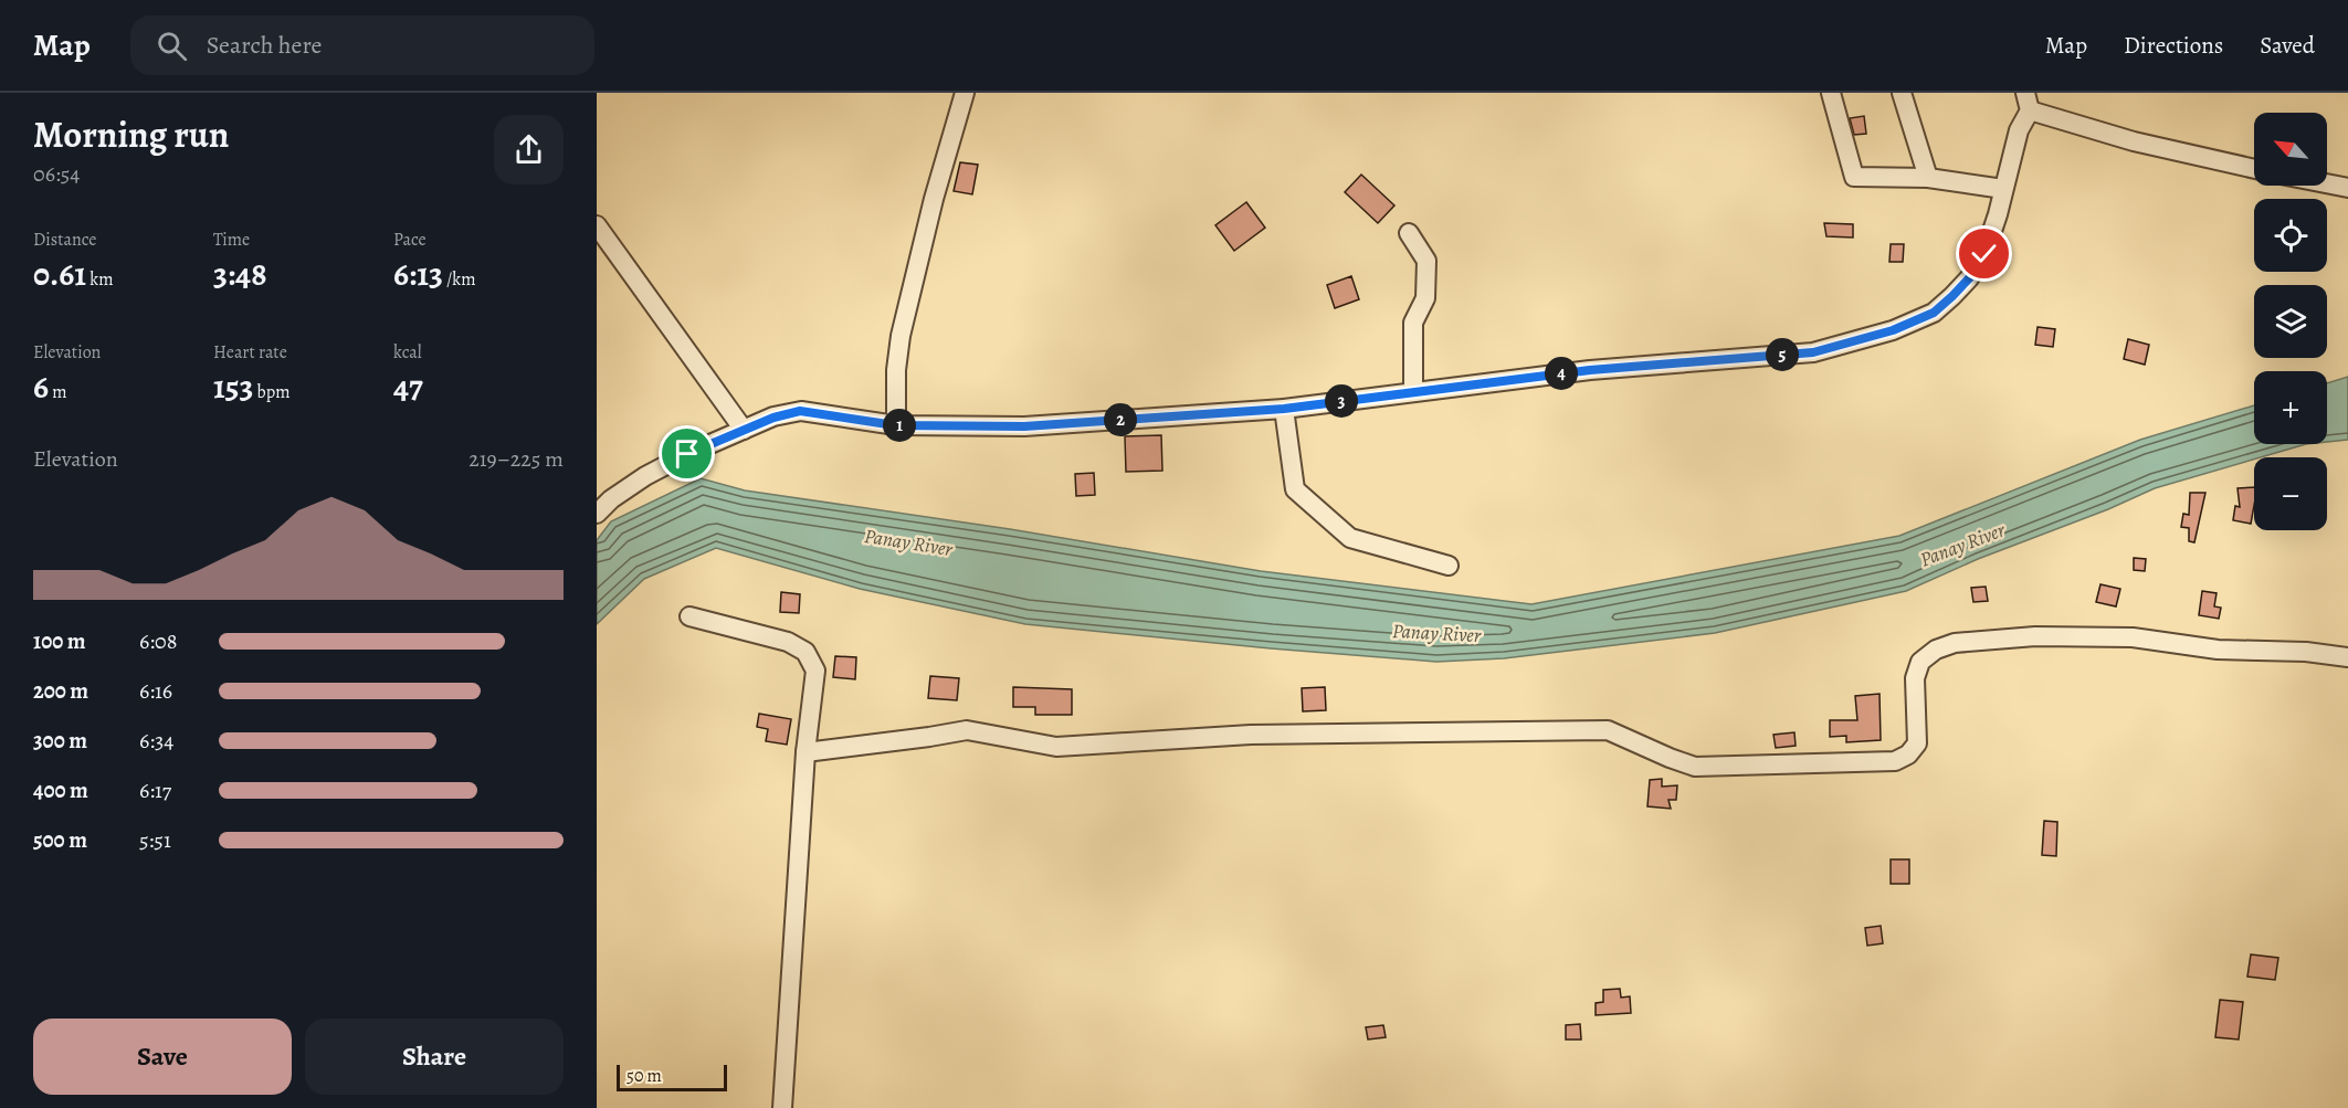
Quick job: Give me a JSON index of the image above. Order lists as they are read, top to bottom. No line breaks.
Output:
{"water":["Panay River"],"scale_bar":"50 m","north":"top left","page":{"header":"Map","search":"Search here","nav":["Map","Directions","Saved"],"heading":["Morning run","06:54"],"map_buttons":["+","−"],"stats":[["Distance","0.61 km"],["Time","3:48"],["Pace","6:13 /km"],["Elevation","6 m"],["Heart rate","153 bpm"],["kcal","47"]],"pins":["5","4","3","2","1"],"chart":["Elevation","219–225 m"],"list":[{"name":"100 m","note":"6:08"},{"name":"200 m","note":"6:16"},{"name":"300 m","note":"6:34"},{"name":"400 m","note":"6:17"},{"name":"500 m","note":"5:51"}],"buttons":["Save","Share"],"scale":"50 m"}}
